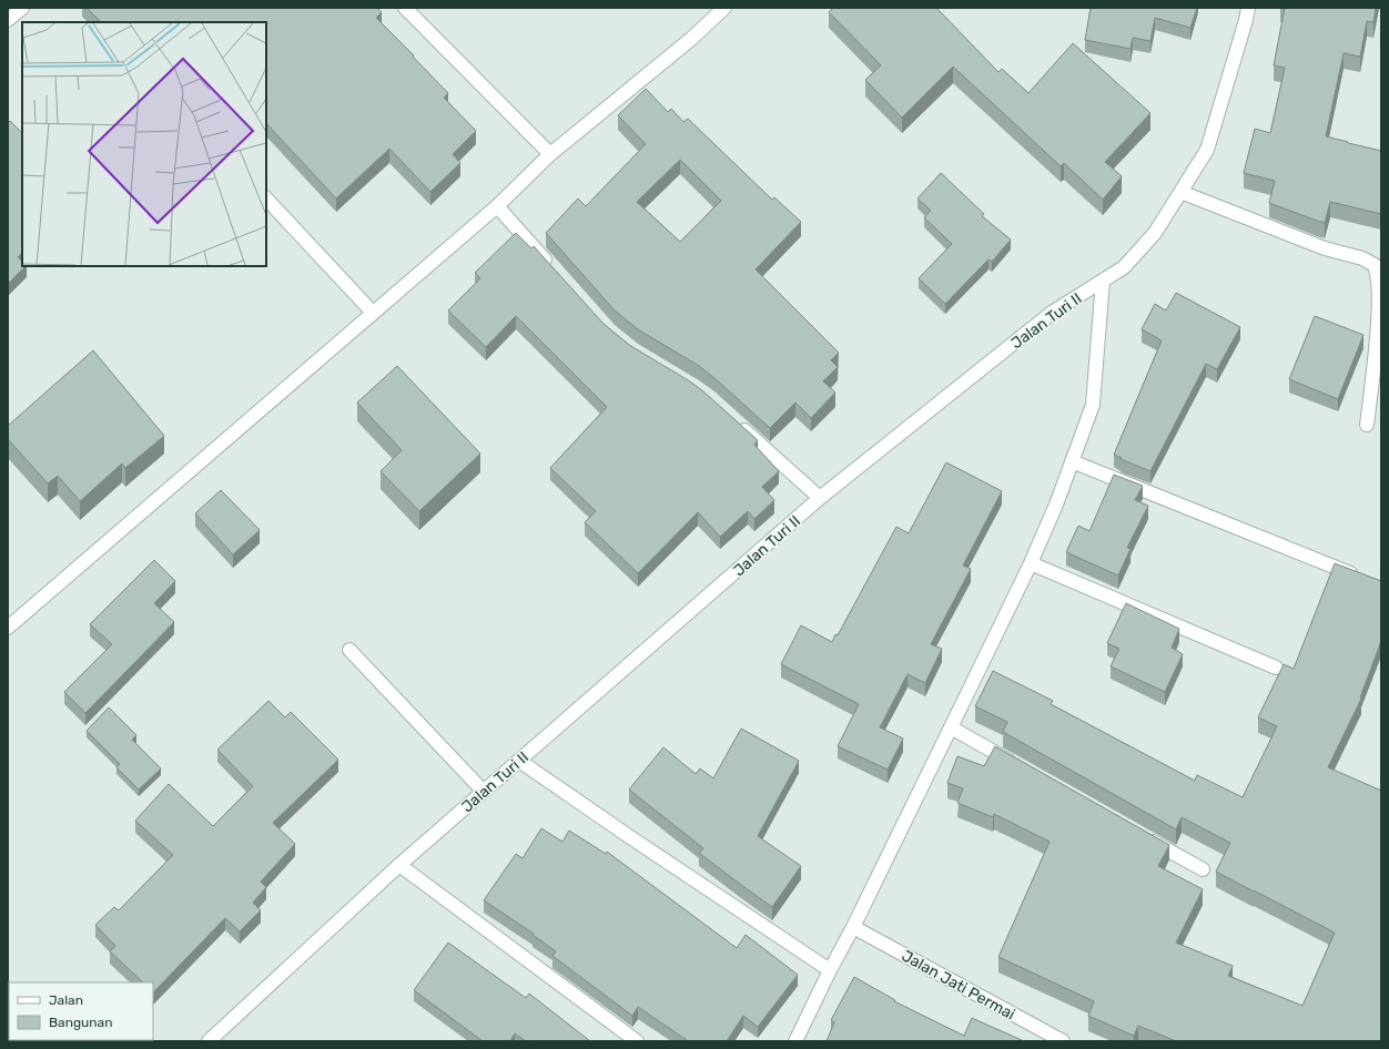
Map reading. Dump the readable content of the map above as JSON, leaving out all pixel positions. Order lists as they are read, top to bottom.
{
  "streets": {
    "street": ["Jalan Turi II", "Jalan Jati Permai"]
  },
  "legend": ["Jalan", "Bangunan"]
}
